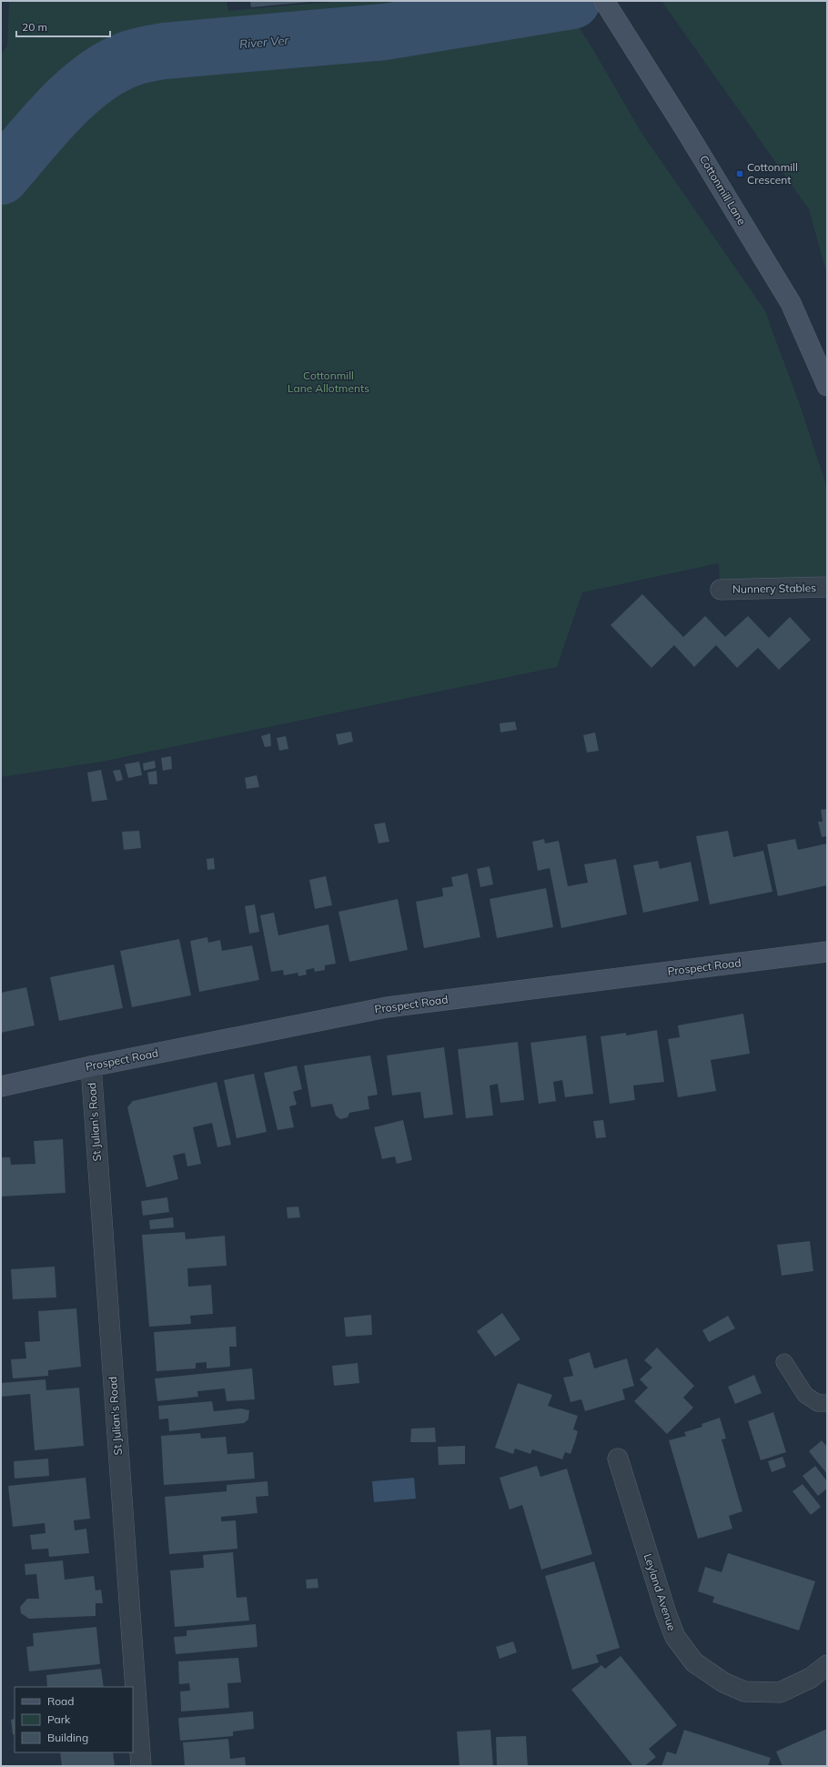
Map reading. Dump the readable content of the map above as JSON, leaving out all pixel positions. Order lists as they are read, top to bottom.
{
  "streets": {
    "street": [
      "Cottonmill Lane",
      "Nunnery Stables",
      "Prospect Road",
      "St Julian's Road",
      "Leyland Avenue"
    ]
  },
  "crossings": [
    ["Prospect Road", "St Julian's Road"]
  ],
  "water": ["River Ver"],
  "parks": ["Cottonmill Lane Allotments"],
  "places": {
    "transit": ["Cottonmill Crescent"]
  },
  "legend": ["Road", "Park", "Building"],
  "scale_bar": "20 m"
}
